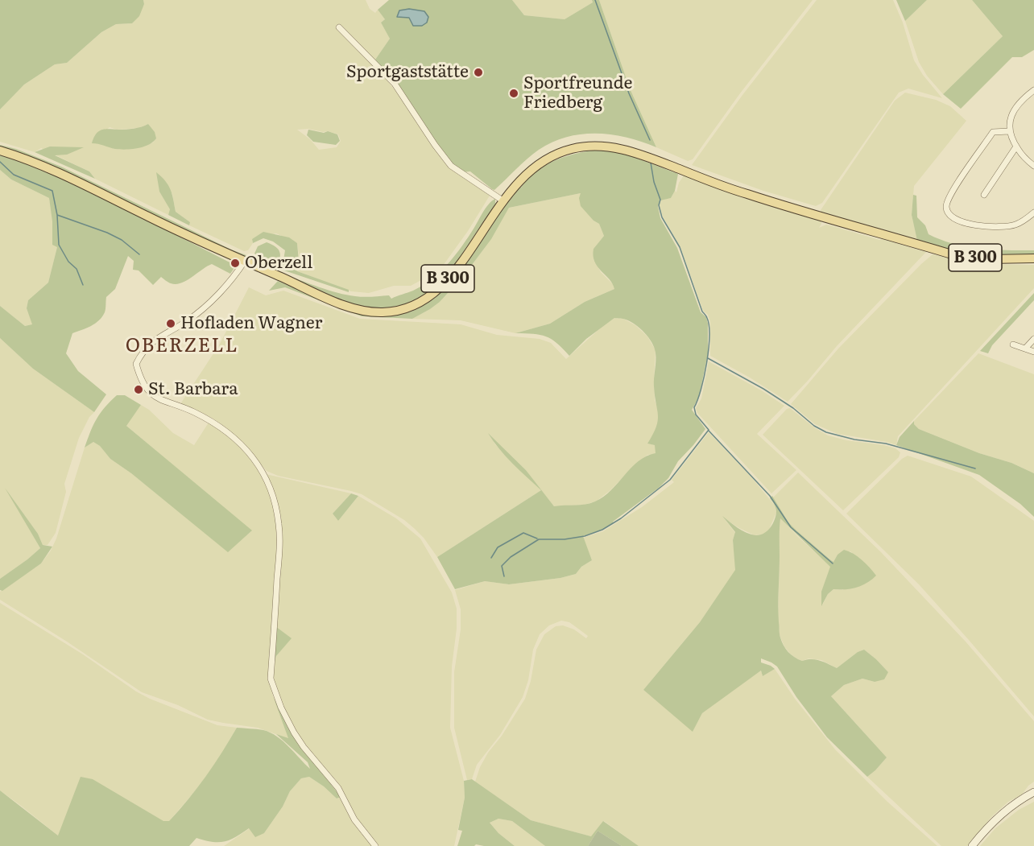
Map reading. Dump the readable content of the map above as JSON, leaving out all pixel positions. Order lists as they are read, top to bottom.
{
  "streets": {
    "main road": ["B 300"]
  },
  "districts": ["OBERZELL"],
  "places": [
    "Sportgaststätte",
    "Sportfreunde Friedberg",
    "Oberzell",
    "Hofladen Wagner",
    "St. Barbara"
  ]
}
